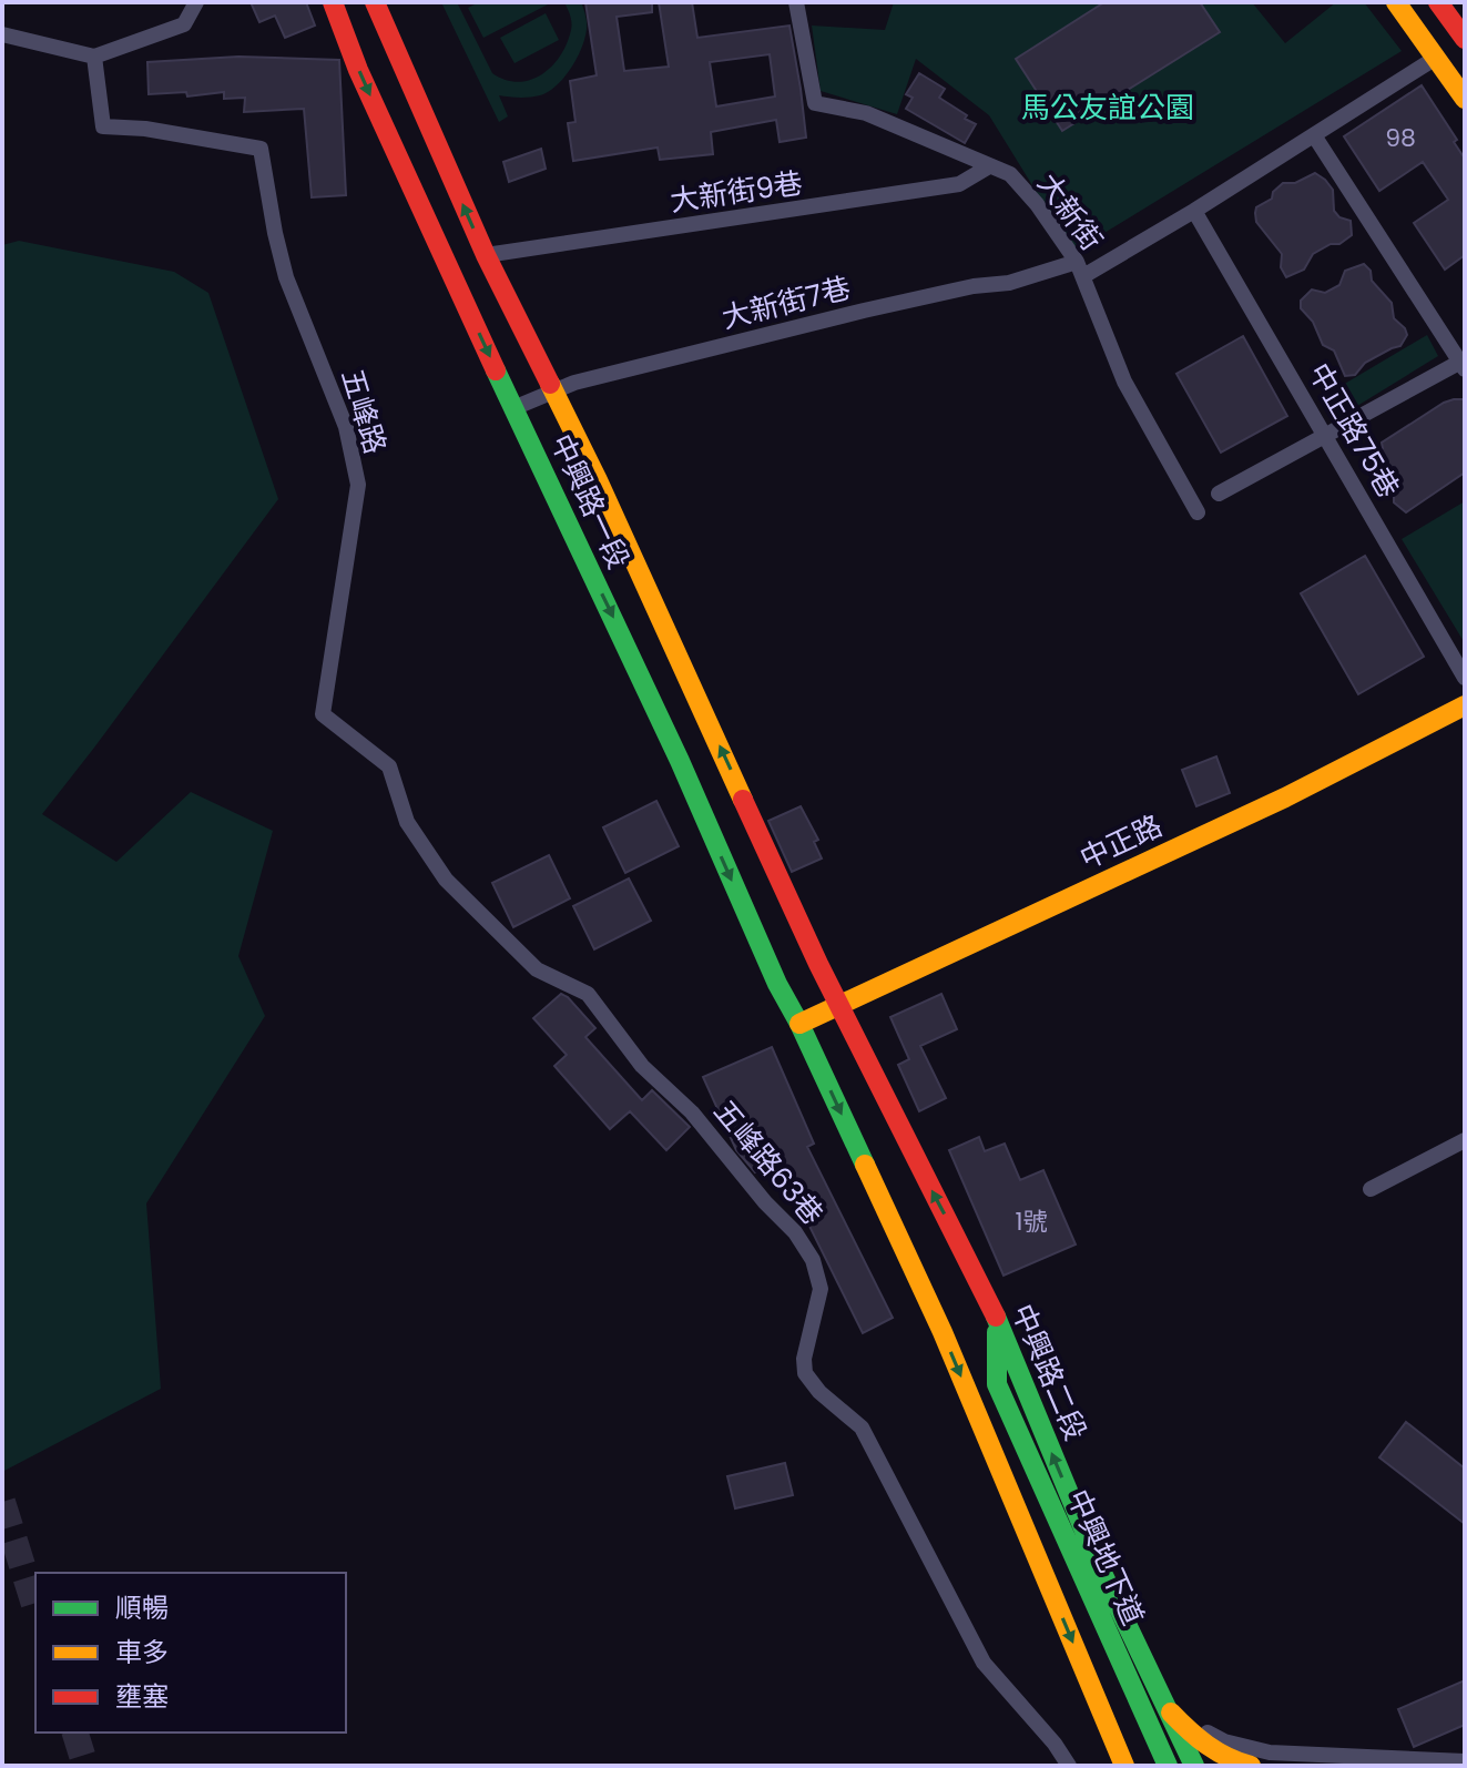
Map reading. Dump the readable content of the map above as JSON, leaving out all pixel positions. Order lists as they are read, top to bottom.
{
  "streets": {
    "main road": [
      "中興路一段",
      "中正路",
      "中興路二段",
      "中興地下道"
    ],
    "street": [
      "大新街9巷",
      "大新街",
      "大新街7巷",
      "五峰路",
      "中正路75巷",
      "五峰路63巷"
    ]
  },
  "crossings": [
    ["大新街9巷", "大新街"],
    ["大新街9巷", "中興路一段"],
    ["大新街", "大新街7巷"],
    ["大新街7巷", "中正路75巷"],
    ["大新街7巷", "中興路一段"],
    ["五峰路", "五峰路63巷"],
    ["中興路一段", "中正路"],
    ["中興路一段", "中興路二段"],
    ["中正路", "中興路二段"],
    ["中興路二段", "中興地下道"]
  ],
  "parks": ["馬公友誼公園"],
  "house_numbers": ["98", "1號"],
  "legend": ["順暢", "車多", "壅塞"]
}
